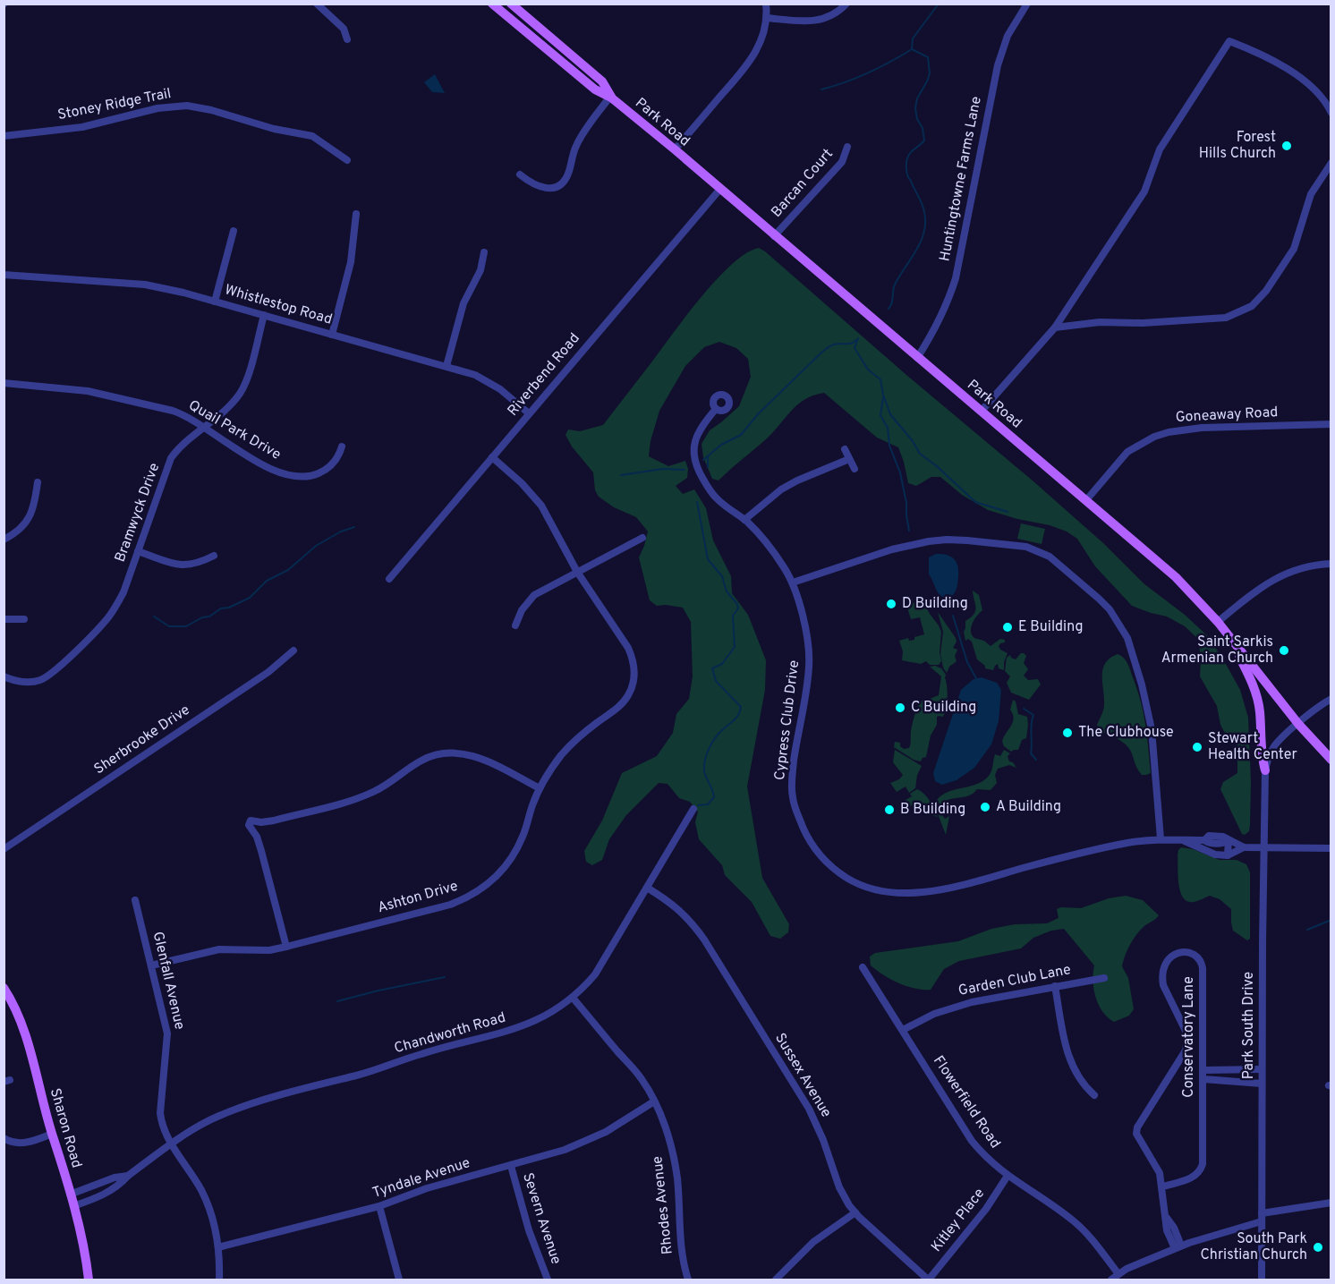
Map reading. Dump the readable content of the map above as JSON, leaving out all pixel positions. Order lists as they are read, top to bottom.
{
  "streets": {
    "main road": ["Park Road", "Sharon Road"],
    "street": [
      "Stoney Ridge Trail",
      "Huntingtowne Farms Lane",
      "Barcan Court",
      "Whistlestop Road",
      "Riverbend Road",
      "Goneaway Road",
      "Quail Park Drive",
      "Bramwyck Drive",
      "Cypress Club Drive",
      "Sherbrooke Drive",
      "Ashton Drive",
      "Glenfall Avenue",
      "Garden Club Lane",
      "Park South Drive",
      "Chandworth Road",
      "Conservatory Lane",
      "Sussex Avenue",
      "Flowerfield Road",
      "Tyndale Avenue",
      "Rhodes Avenue",
      "Severn Avenue",
      "Kitley Place"
    ]
  },
  "crossings": [
    ["Park Road", "Huntingtowne Farms Lane"],
    ["Park Road", "Barcan Court"],
    ["Park Road", "Riverbend Road"],
    ["Park Road", "Goneaway Road"],
    ["Whistlestop Road", "Riverbend Road"],
    ["Whistlestop Road", "Bramwyck Drive"],
    ["Riverbend Road", "Ashton Drive"],
    ["Quail Park Drive", "Bramwyck Drive"],
    ["Cypress Club Drive", "Park South Drive"],
    ["Ashton Drive", "Glenfall Avenue"],
    ["Glenfall Avenue", "Chandworth Road"],
    ["Glenfall Avenue", "Tyndale Avenue"],
    ["Garden Club Lane", "Flowerfield Road"],
    ["Chandworth Road", "Sussex Avenue"],
    ["Chandworth Road", "Sharon Road"],
    ["Chandworth Road", "Rhodes Avenue"],
    ["Sussex Avenue", "Kitley Place"],
    ["Flowerfield Road", "Kitley Place"],
    ["Tyndale Avenue", "Rhodes Avenue"],
    ["Tyndale Avenue", "Severn Avenue"]
  ],
  "places": [
    "Forest Hills Church",
    "D Building",
    "E Building",
    "Saint Sarkis Armenian Church",
    "C Building",
    "The Clubhouse",
    "Stewart Health Center",
    "A Building",
    "B Building",
    "South Park Christian Church"
  ]
}
